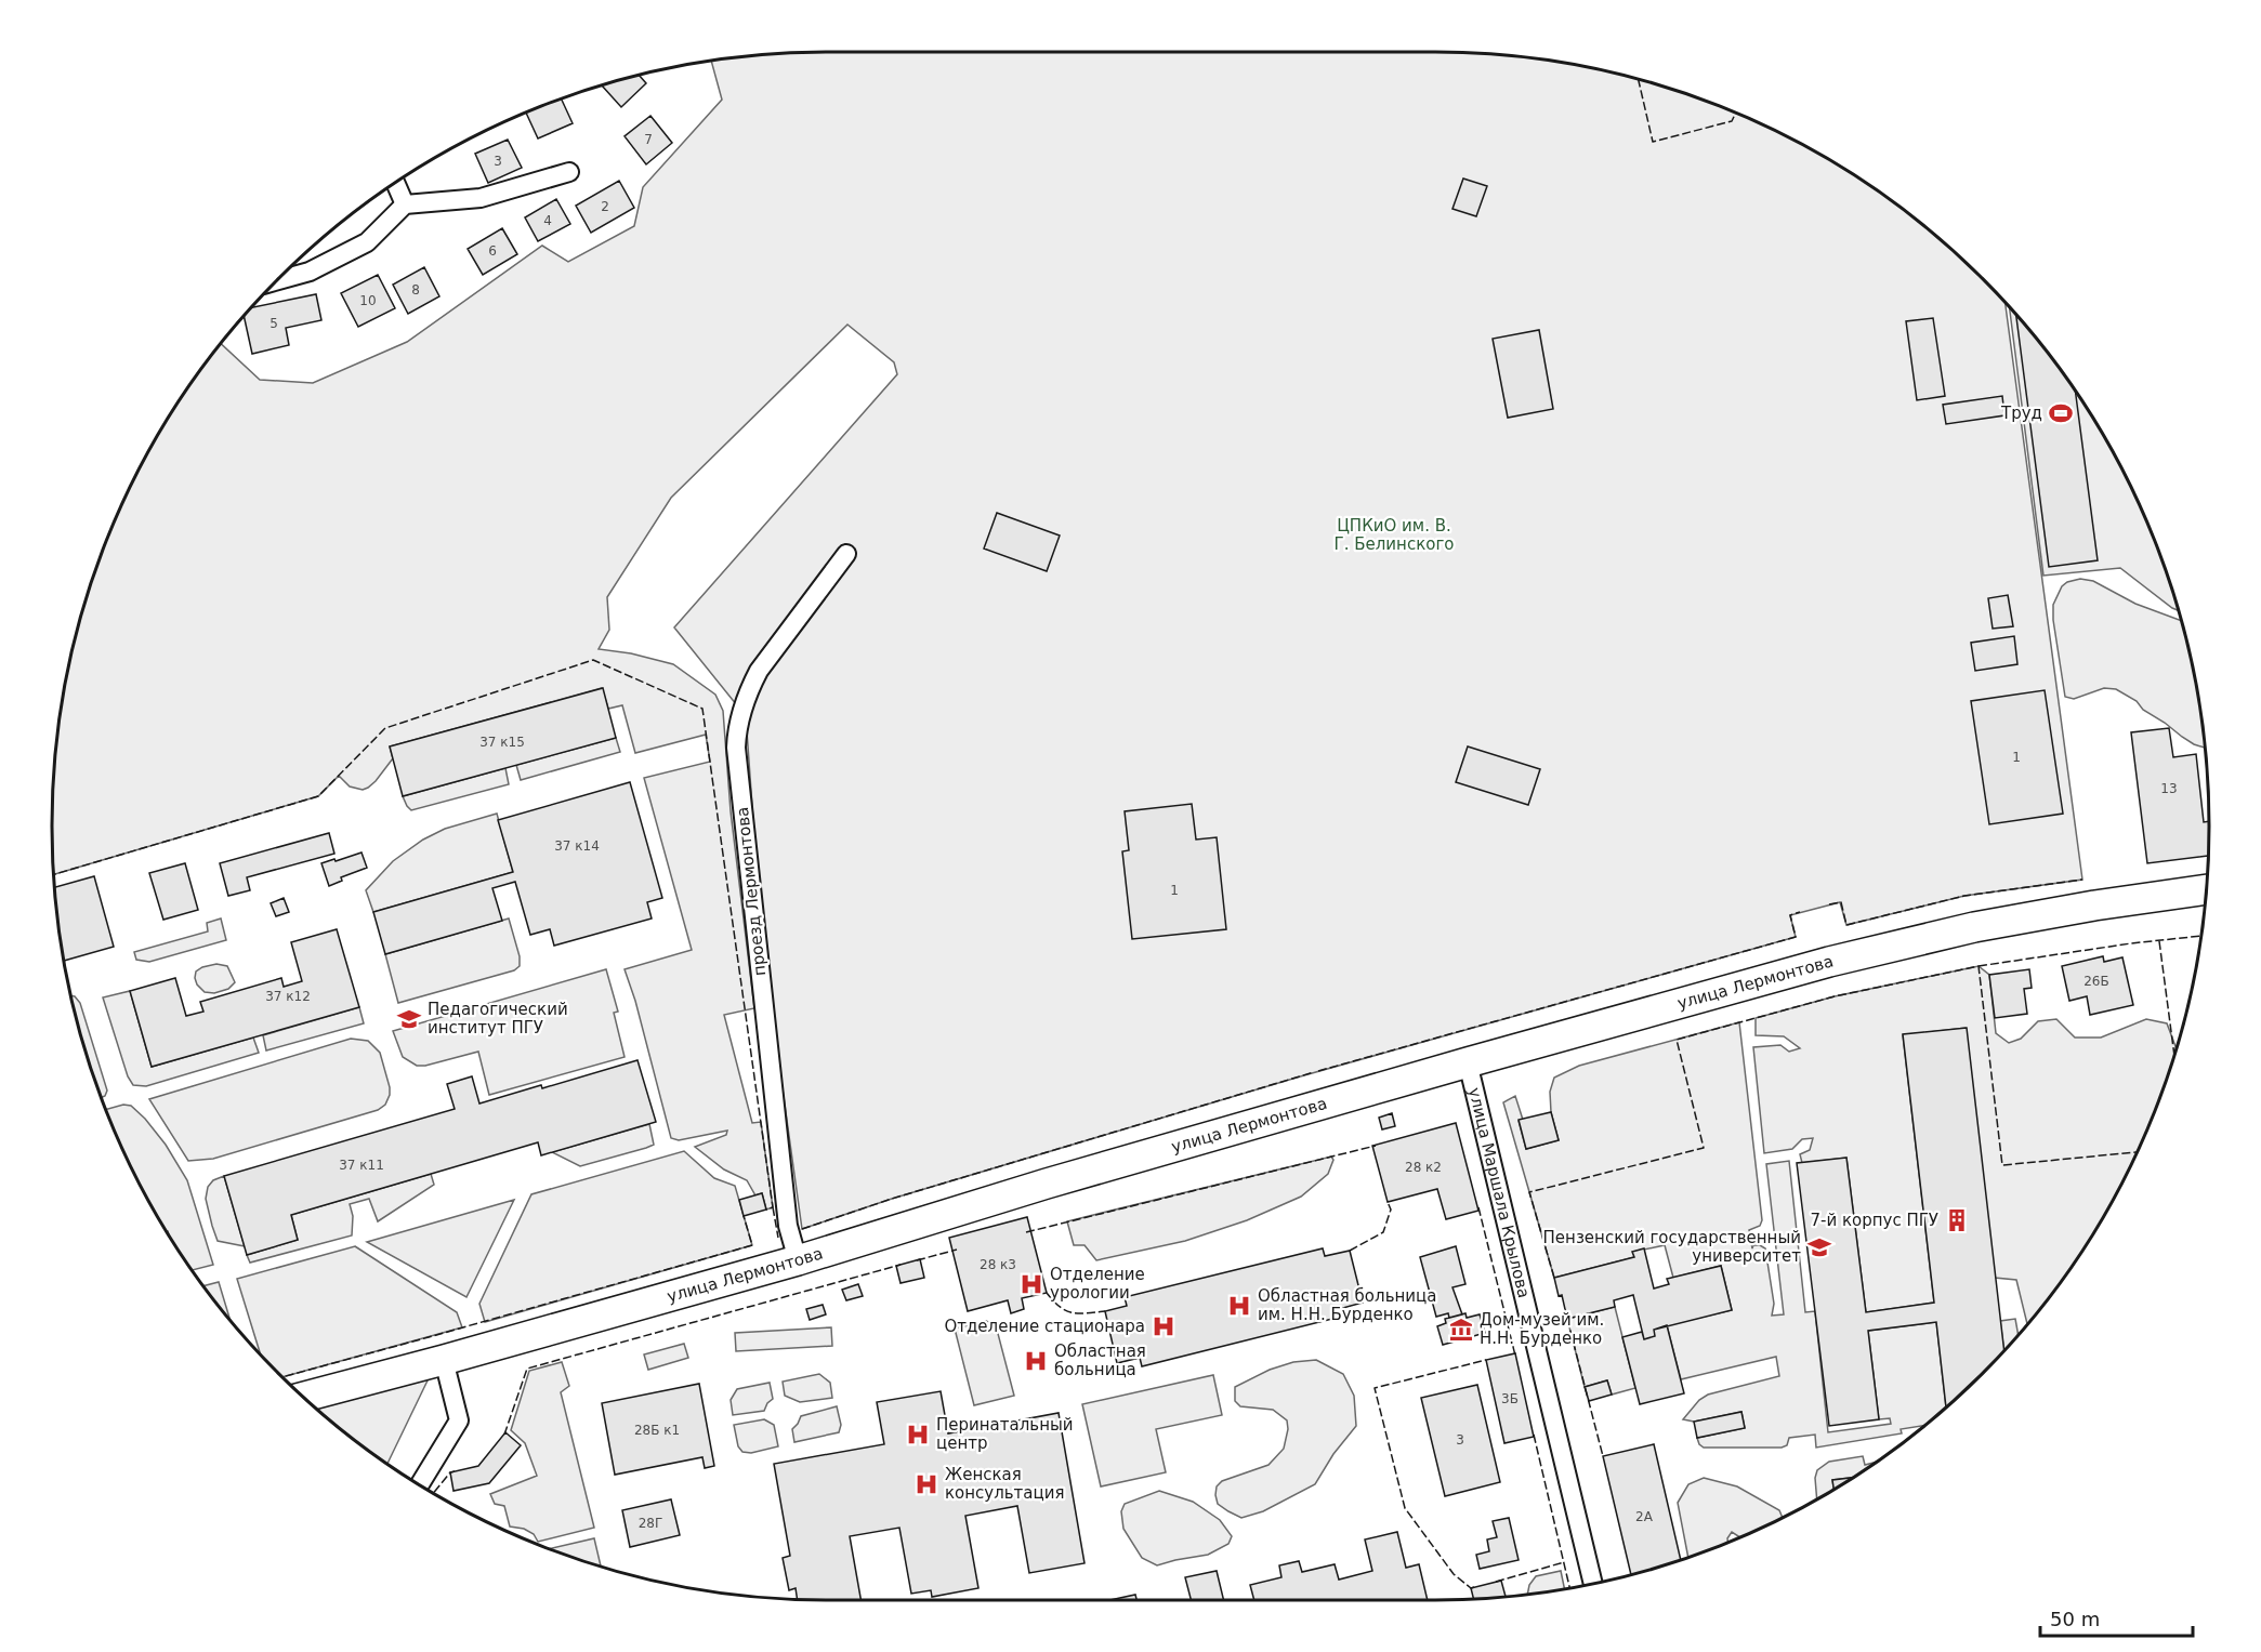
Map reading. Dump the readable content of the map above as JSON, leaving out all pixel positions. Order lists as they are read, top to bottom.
{
  "streets": {
    "main road": ["улица Лермонтова"],
    "street": ["проезд Лермонтова", "улица Маршала Крылова"]
  },
  "crossings": [
    ["проезд Лермонтова", "улица Лермонтова"],
    ["улица Лермонтова", "улица Маршала Крылова"]
  ],
  "parks": ["ЦПКиО им. В. Г. Белинского"],
  "places": {
    "sports": ["Труд"],
    "school or university": ["Педагогический институт ПГУ", "Пензенский государственный университет"],
    "building": ["7-й корпус ПГУ"],
    "hospital": [
      "Отделение урологии",
      "Областная больница им. Н.Н. Бурденко",
      "Отделение стационара",
      "Областная больница",
      "Перинатальный центр",
      "Женская консультация"
    ],
    "museum": ["Дом-музей им. Н.Н. Бурденко"]
  },
  "house_numbers": [
    "7",
    "3",
    "2",
    "4",
    "6",
    "8",
    "10",
    "5",
    "37 к15",
    "1",
    "13",
    "37 к14",
    "1",
    "26Б",
    "37 к12",
    "37 к11",
    "28 к2",
    "28 к3",
    "3Б",
    "28Б к1",
    "3",
    "2А",
    "28Г"
  ],
  "scale_bar": "50 m"
}
